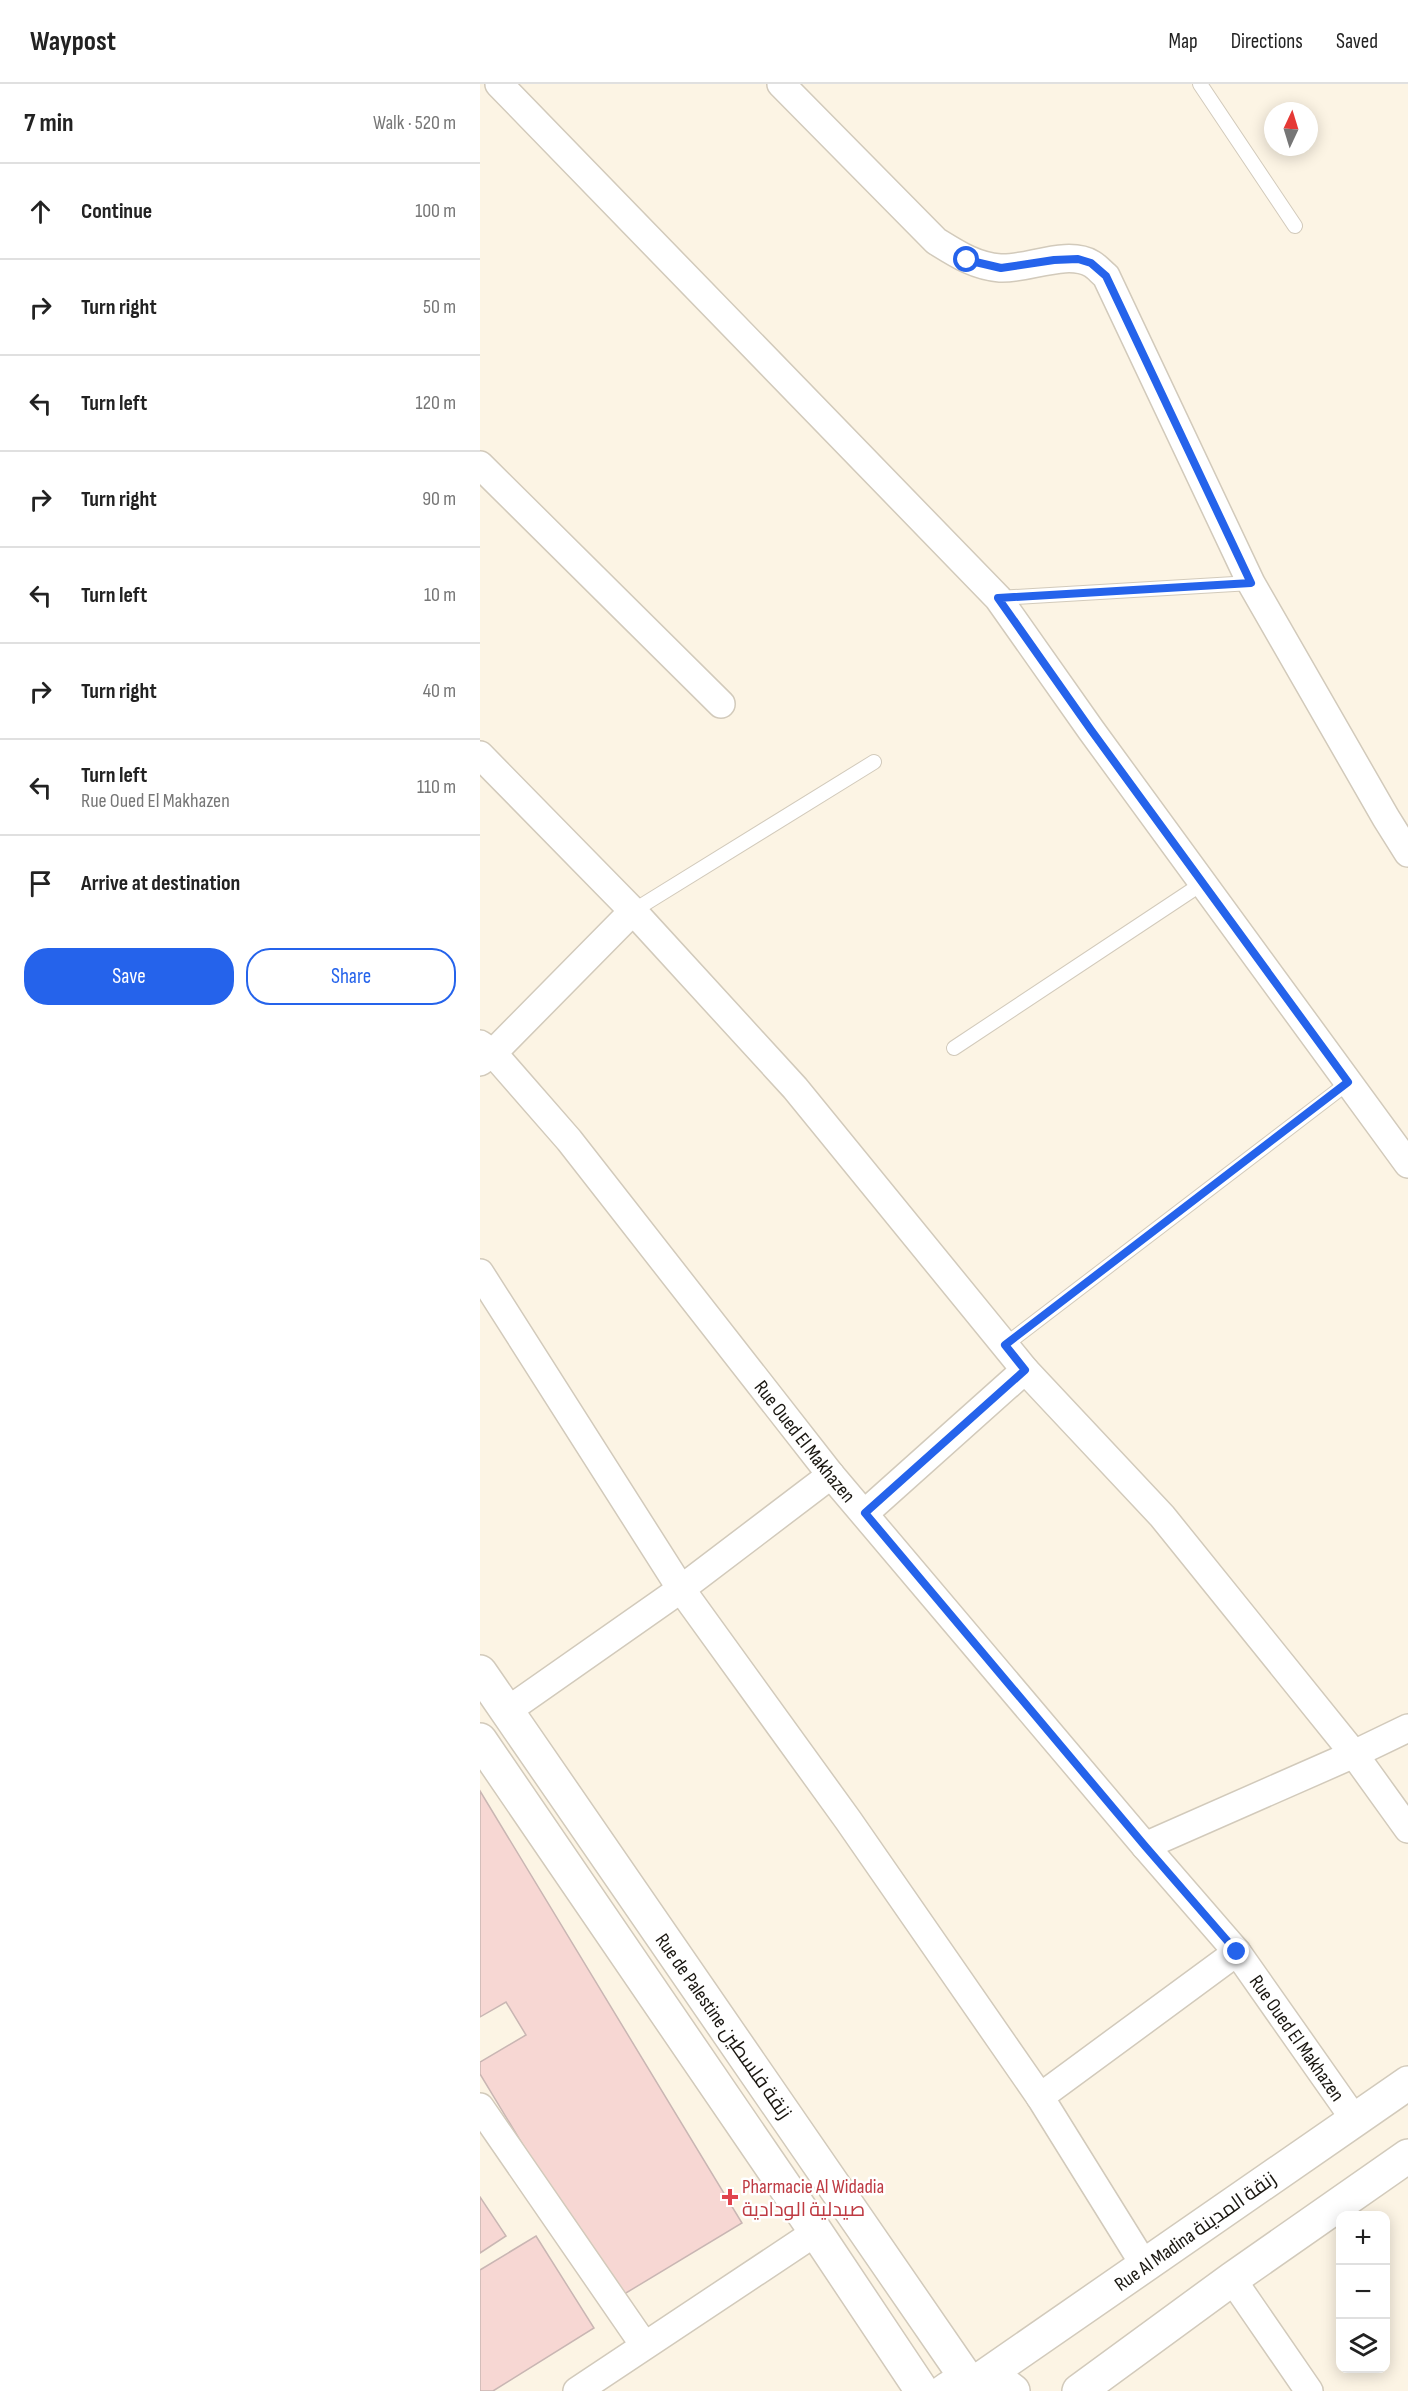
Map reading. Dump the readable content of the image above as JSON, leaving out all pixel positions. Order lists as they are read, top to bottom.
{
  "streets": {
    "street": ["Rue Oued El Makhazen", "Rue de Palestine زنقة فلسطين", "Rue Al Madina زنقة المدينة"]
  },
  "crossings": [
    ["Rue Oued El Makhazen", "Rue Al Madina زنقة المدينة"],
    ["Rue de Palestine زنقة فلسطين", "Rue Al Madina زنقة المدينة"]
  ],
  "places": {
    "health": ["Pharmacie Al Widadia صيدلية الودادية"]
  },
  "north": "top",
  "page": {
    "header": "Waypost",
    "nav": ["Map", "Directions", "Saved"],
    "heading": ["7 min", "Walk · 520 m"],
    "list": [
      ["Continue", "100 m"],
      ["Turn right", "50 m"],
      ["Turn left", "120 m"],
      ["Turn right", "90 m"],
      ["Turn left", "10 m"],
      ["Turn right", "40 m"],
      ["Turn left", "Rue Oued El Makhazen", "110 m"],
      "Arrive at destination"
    ],
    "buttons": ["Save", "Share"],
    "map_buttons": ["+", "−"]
  }
}
